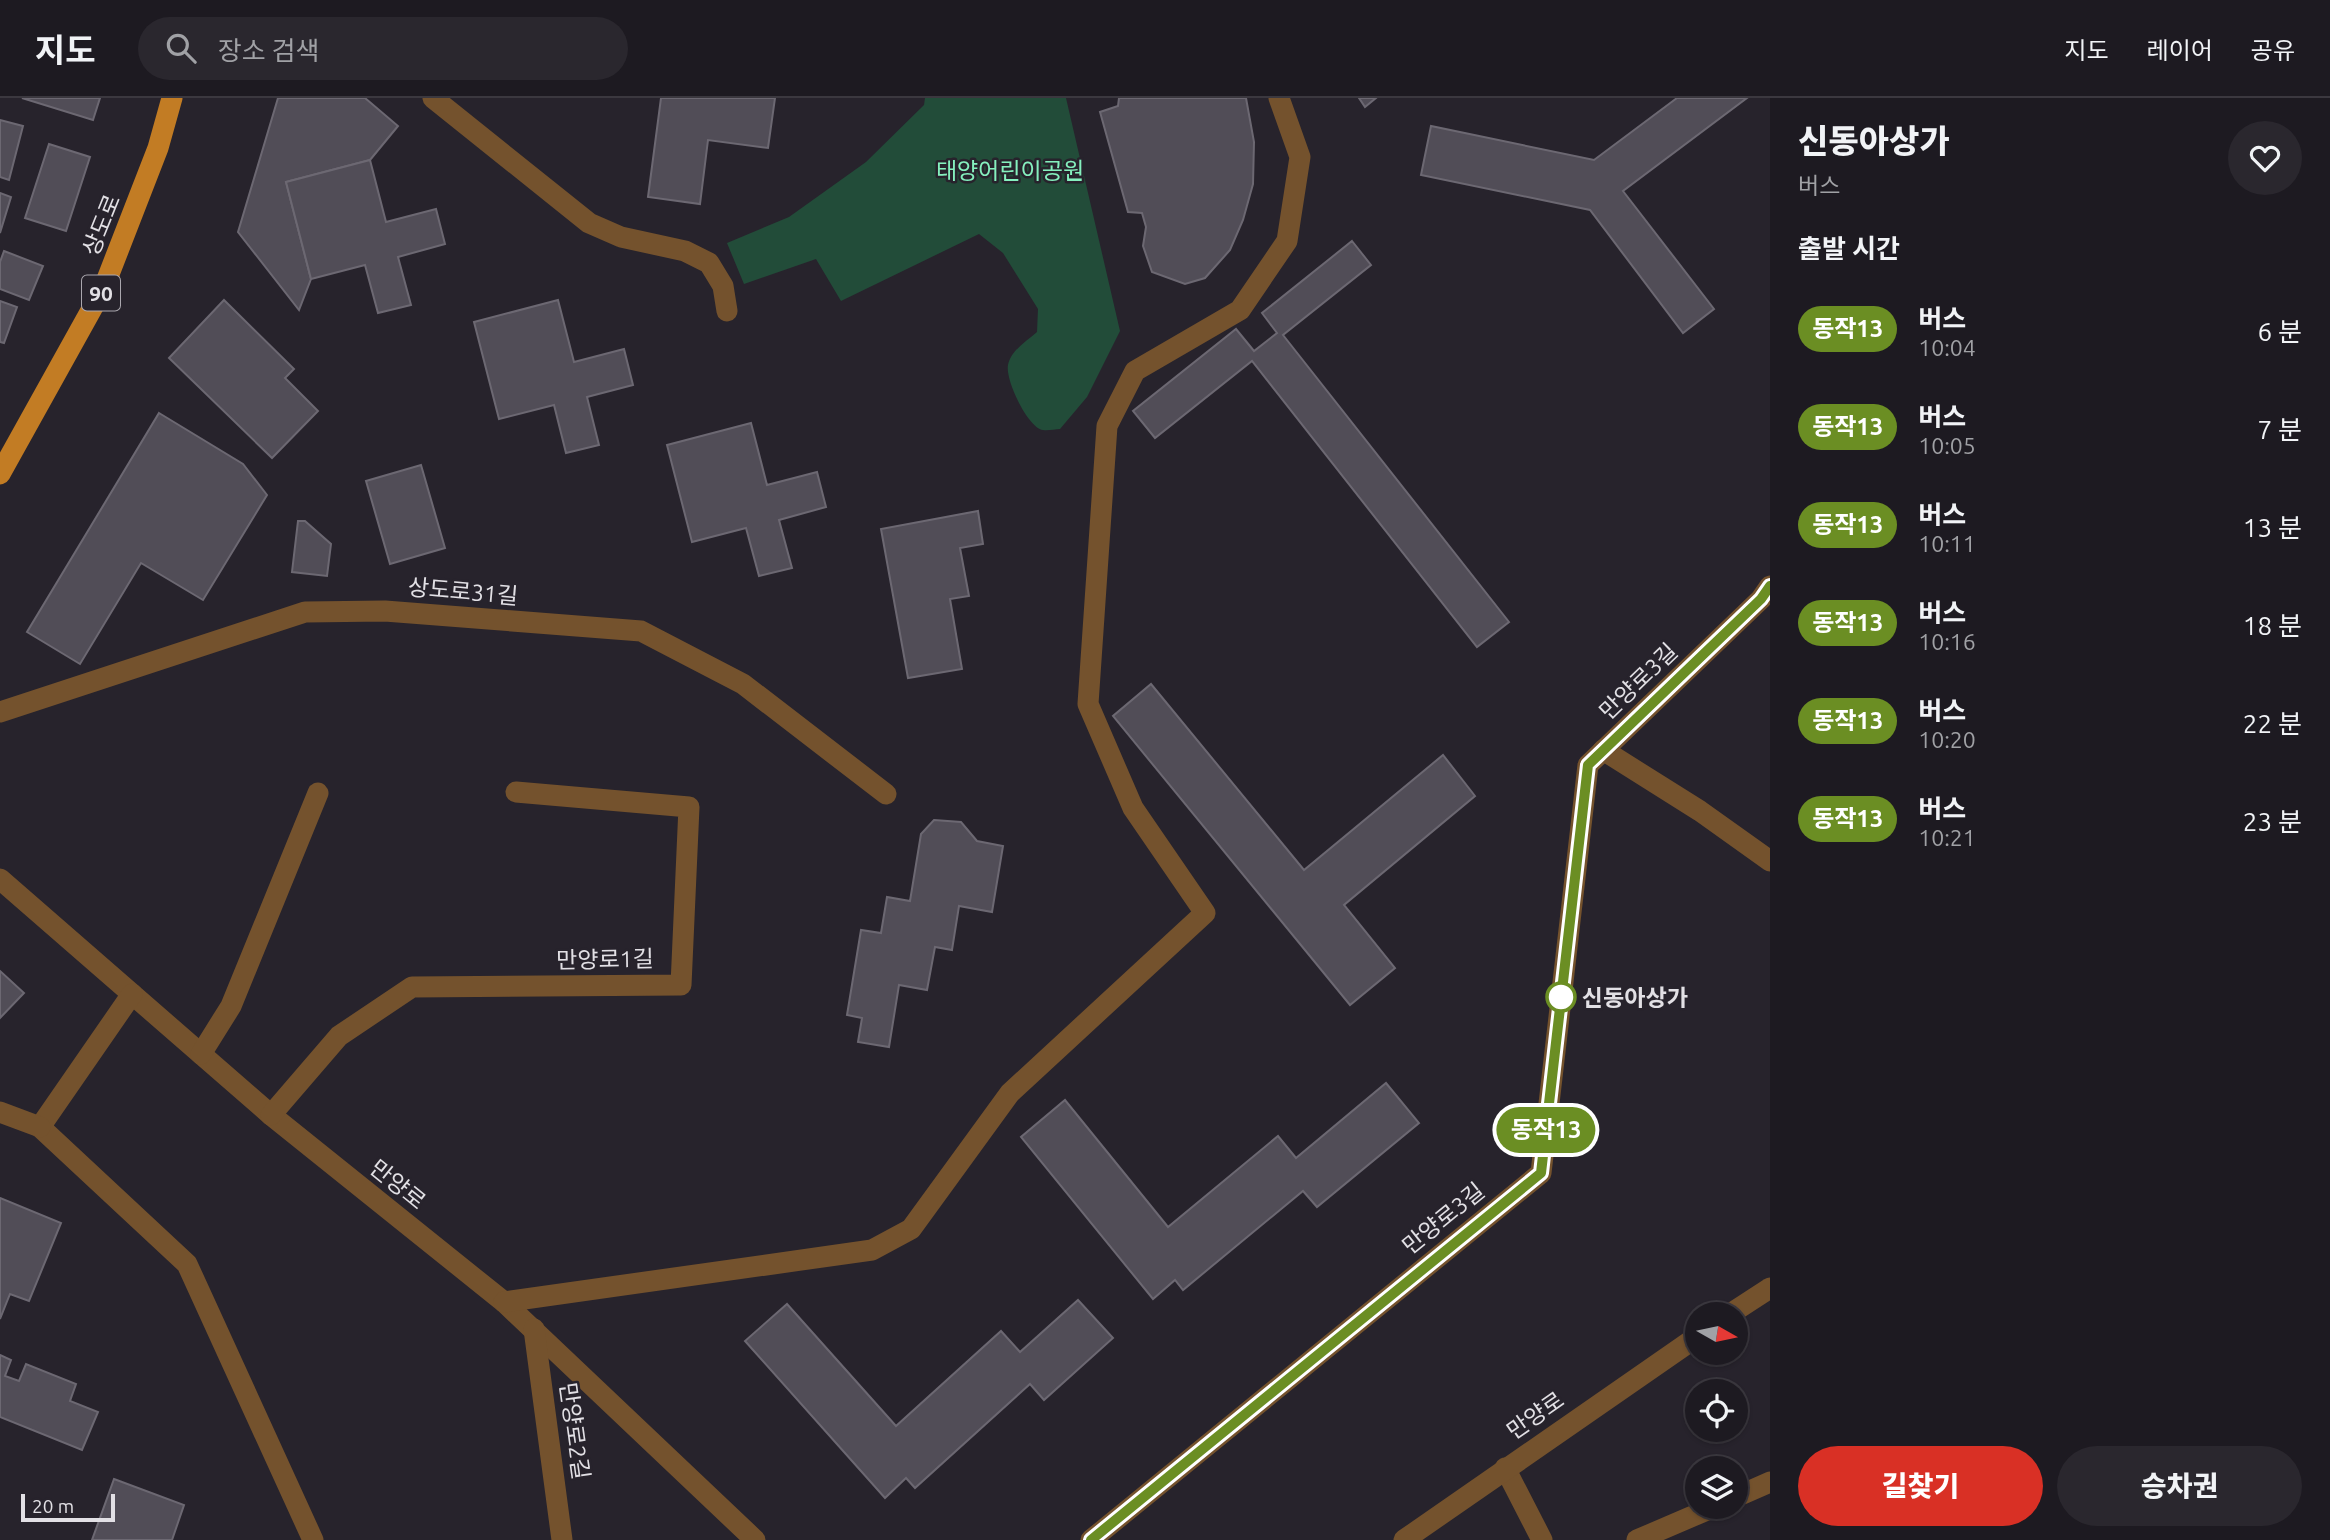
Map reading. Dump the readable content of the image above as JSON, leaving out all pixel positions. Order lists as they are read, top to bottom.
{
  "streets": {
    "main road": ["상도로", "90"],
    "street": [
      "상도로31길",
      "만양로3길",
      "만양로1길",
      "만양로",
      "만양로2길"
    ]
  },
  "crossings": [
    ["만양로1길", "만양로"],
    ["만양로", "만양로2길"]
  ],
  "parks": ["태양어린이공원"],
  "places": ["신동아상가"],
  "lines": ["bus line 동작13"],
  "scale_bar": "20 m",
  "north": "right",
  "page": {
    "header": "지도",
    "search": "장소 검색",
    "nav": ["지도", "레이어", "공유"],
    "on_map": "동작13",
    "heading": [
      ["신동아상가", "버스"],
      "출발 시간"
    ],
    "list": [
      {
        "mark": "동작13",
        "name": "버스",
        "note": "10:04",
        "value": "6 분"
      },
      {
        "mark": "동작13",
        "name": "버스",
        "note": "10:05",
        "value": "7 분"
      },
      {
        "mark": "동작13",
        "name": "버스",
        "note": "10:11",
        "value": "13 분"
      },
      {
        "mark": "동작13",
        "name": "버스",
        "note": "10:16",
        "value": "18 분"
      },
      {
        "mark": "동작13",
        "name": "버스",
        "note": "10:20",
        "value": "22 분"
      },
      {
        "mark": "동작13",
        "name": "버스",
        "note": "10:21",
        "value": "23 분"
      }
    ],
    "buttons": ["길찾기", "승차권"],
    "scale": "20 m"
  }
}
